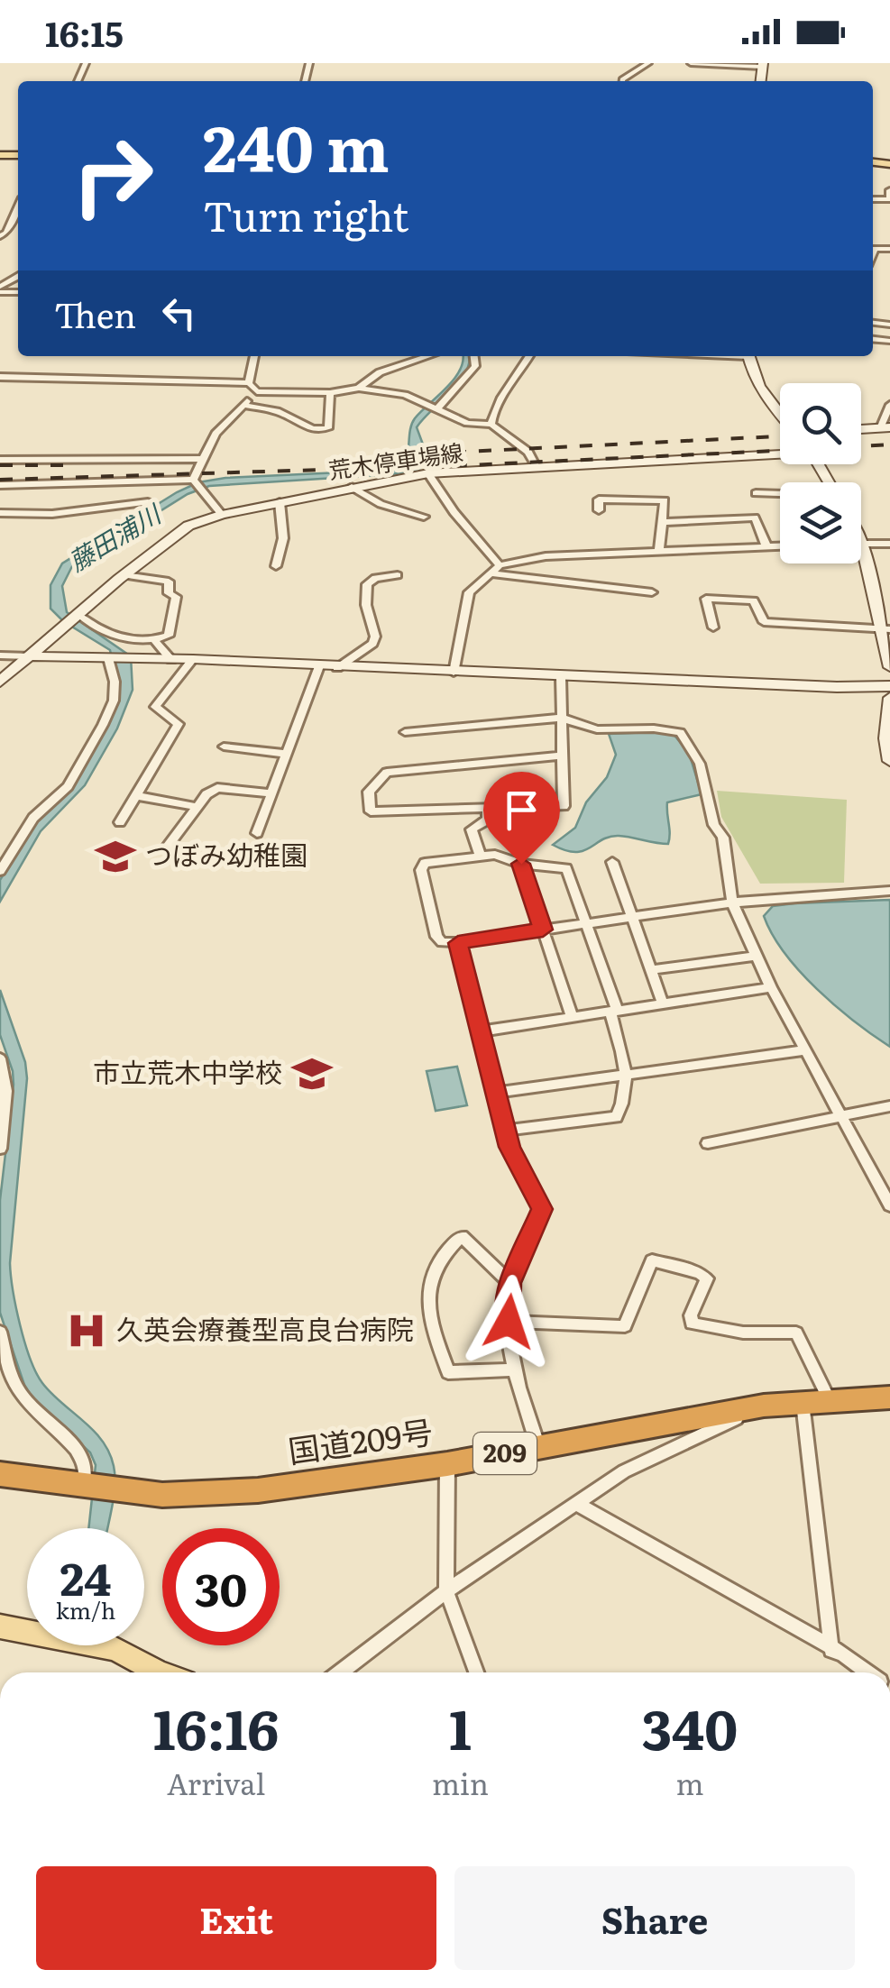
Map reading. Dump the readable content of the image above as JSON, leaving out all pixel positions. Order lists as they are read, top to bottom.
{
  "streets": {
    "highway": ["国道209号", "209"],
    "main road": ["荒木停車場線"]
  },
  "water": ["藤田浦川"],
  "places": {
    "school or university": ["つぼみ幼稚園", "市立荒木中学校"],
    "hospital": ["久英会療養型高良台病院"]
  },
  "page": {
    "status": "16:15",
    "turn": ["240 m", "Turn right"],
    "then": "Then",
    "speed": "24 km/h",
    "limit": "30",
    "eta": [
      "16:16",
      "Arrival",
      "1",
      "min",
      "340",
      "m"
    ],
    "buttons": ["Exit", "Share"]
  }
}
